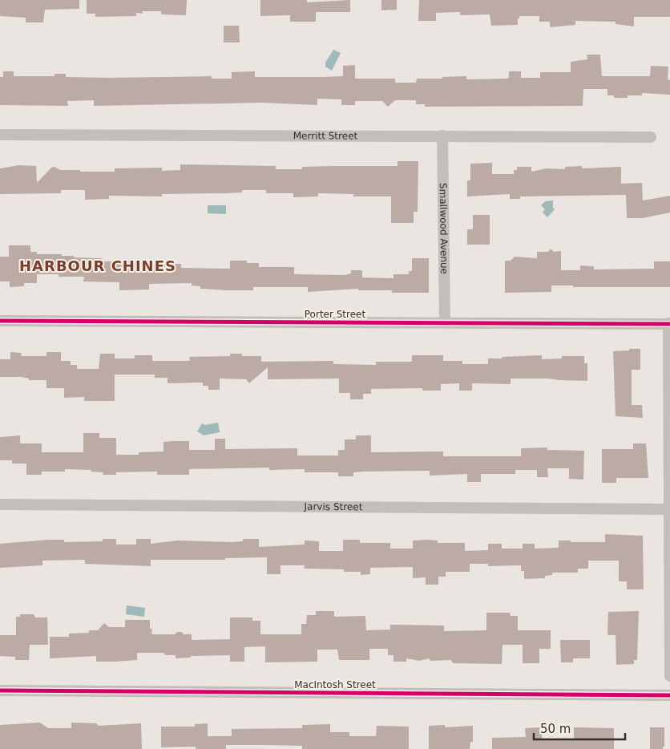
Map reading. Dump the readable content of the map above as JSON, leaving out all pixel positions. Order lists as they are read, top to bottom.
{
  "streets": {
    "street": [
      "Merritt Street",
      "Smallwood Avenue",
      "Porter Street",
      "Jarvis Street",
      "MacIntosh Street"
    ]
  },
  "crossings": [
    ["Merritt Street", "Smallwood Avenue"],
    ["Smallwood Avenue", "Porter Street"]
  ],
  "districts": ["HARBOUR CHINES"],
  "scale_bar": "50 m"
}
